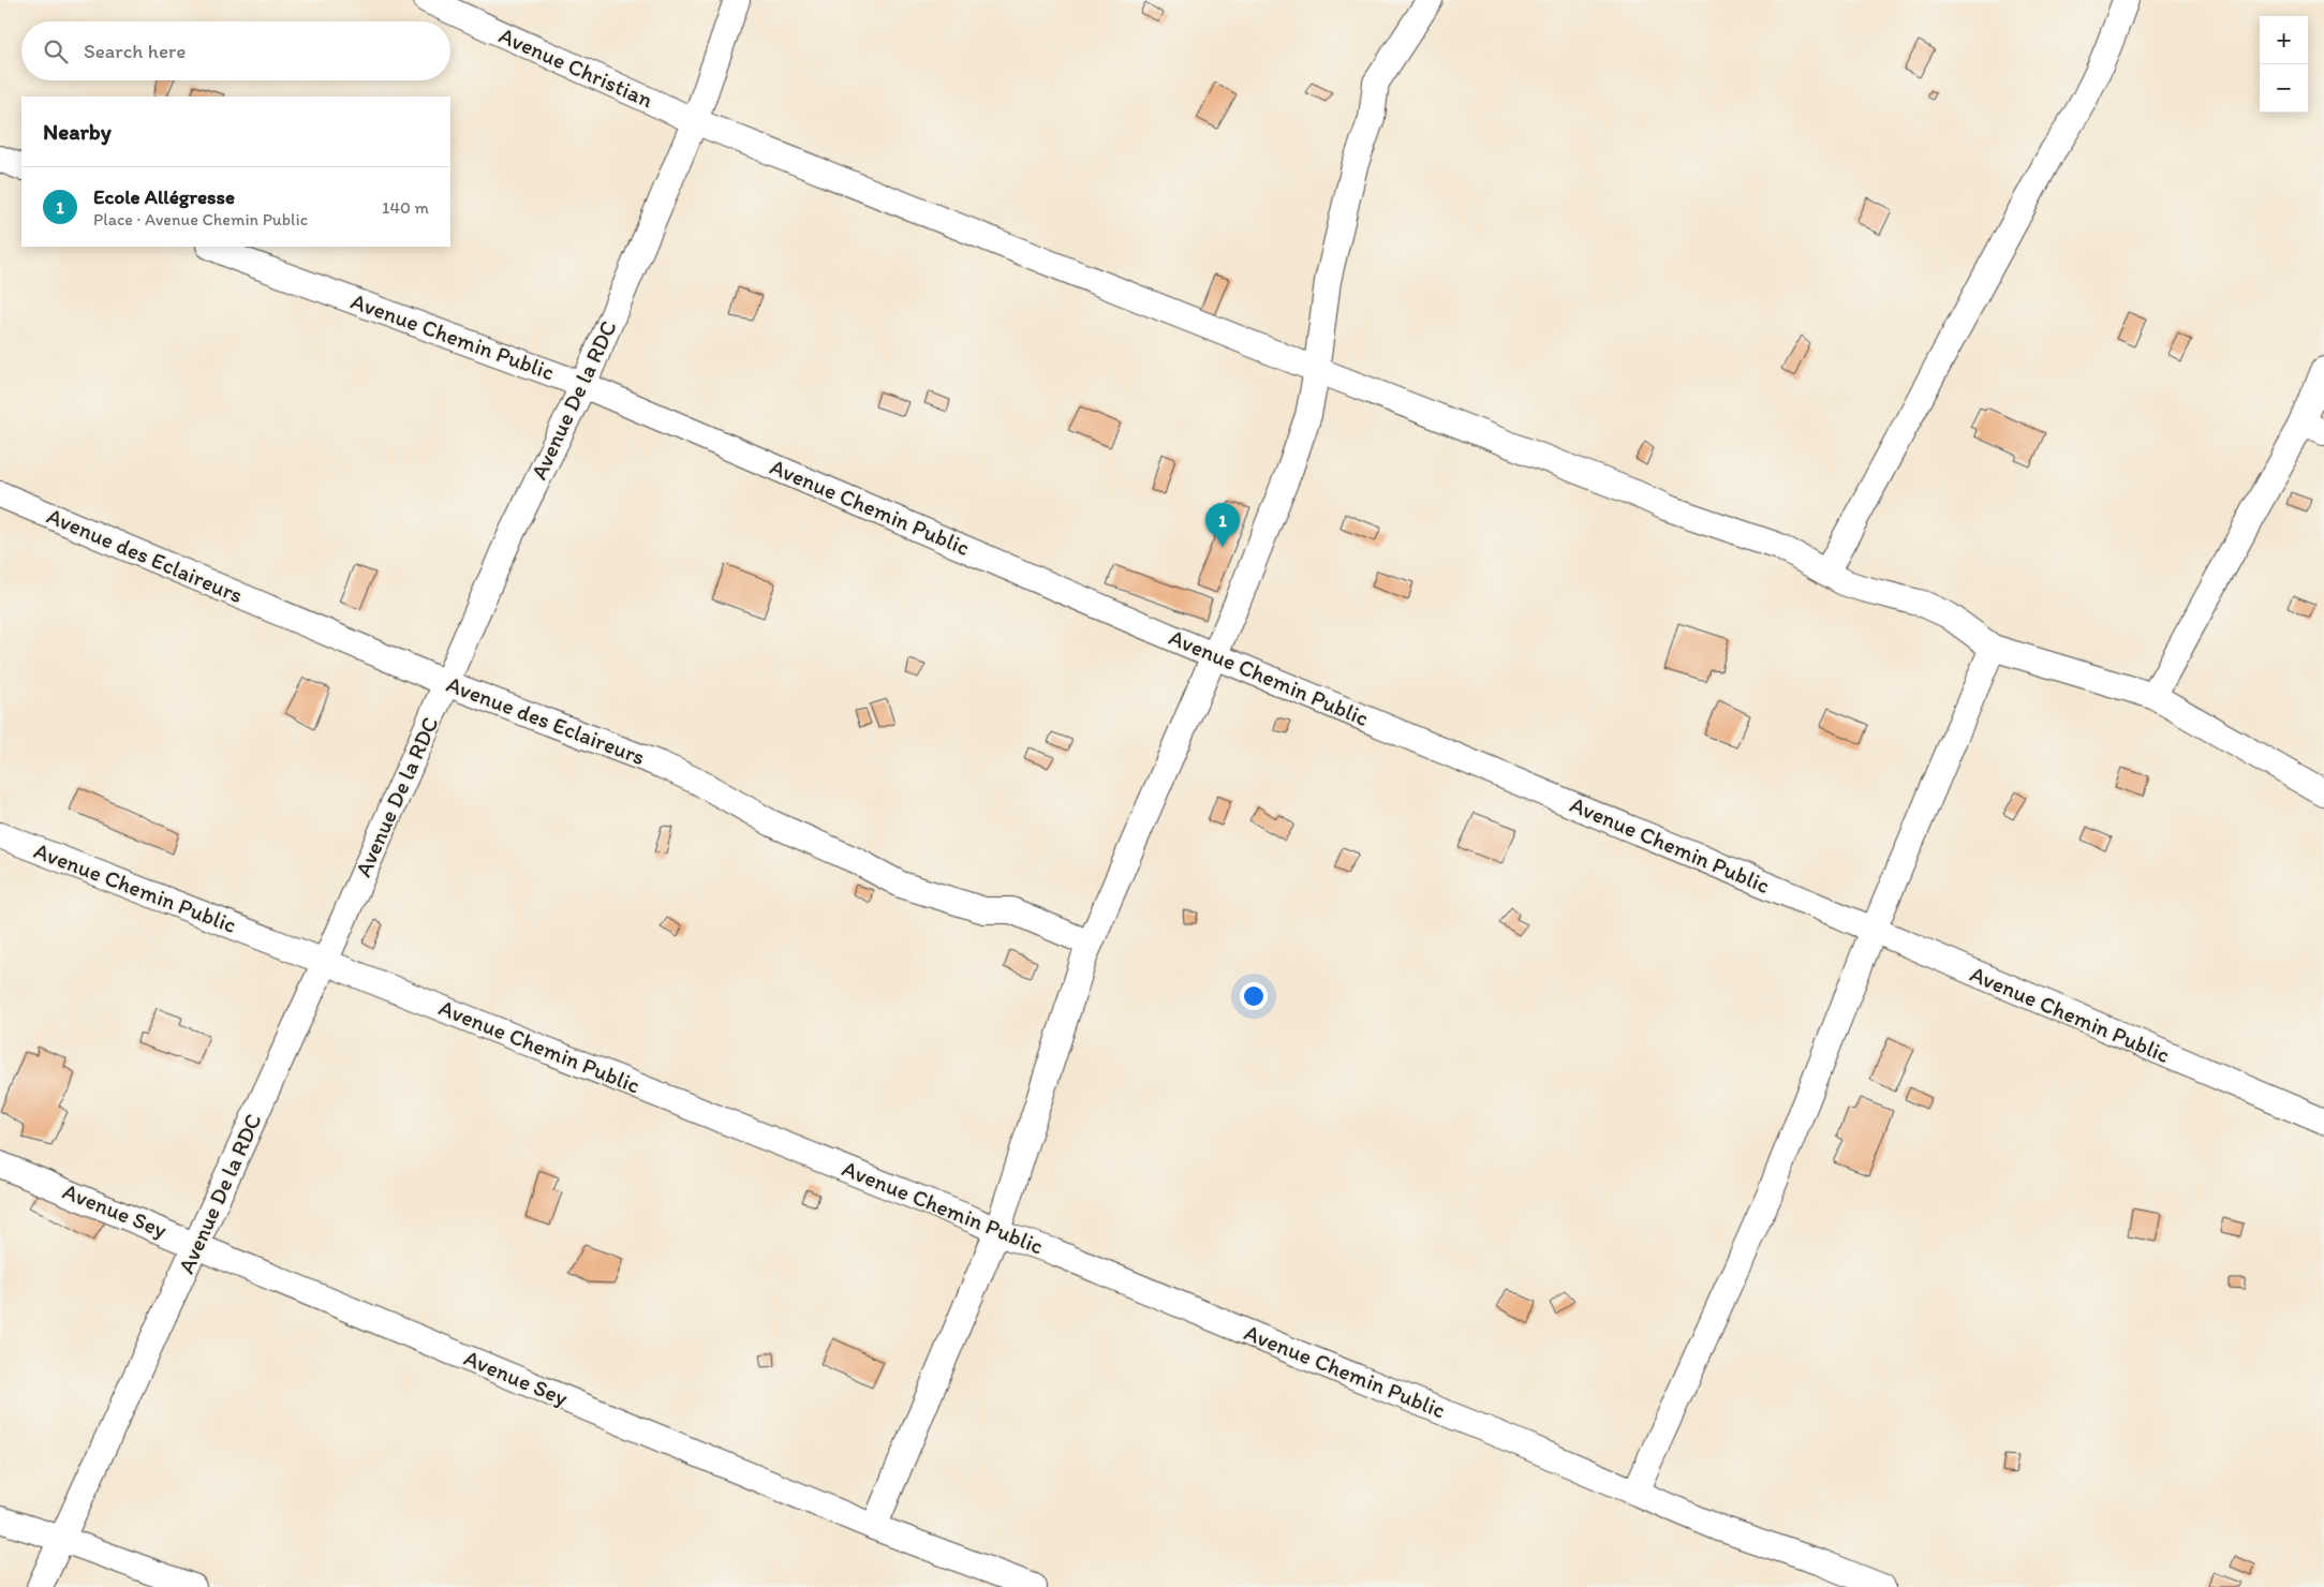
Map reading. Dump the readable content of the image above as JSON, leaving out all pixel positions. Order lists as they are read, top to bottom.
{
  "streets": {
    "street": [
      "Avenue Christian",
      "Avenue Chemin Public",
      "Avenue De la RDC",
      "Avenue des Eclaireurs",
      "Avenue Sey"
    ]
  },
  "crossings": [
    ["Avenue Christian", "Avenue De la RDC"],
    ["Avenue Chemin Public", "Avenue De la RDC"],
    ["Avenue De la RDC", "Avenue des Eclaireurs"],
    ["Avenue De la RDC", "Avenue Sey"]
  ],
  "page": {
    "map_buttons": ["+", "−"],
    "search": "Search here",
    "heading": "Nearby",
    "list": [
      {
        "mark": "1",
        "name": "Ecole Allégresse",
        "note": "Place · Avenue Chemin Public",
        "value": "140 m"
      }
    ],
    "pins": "1"
  }
}
